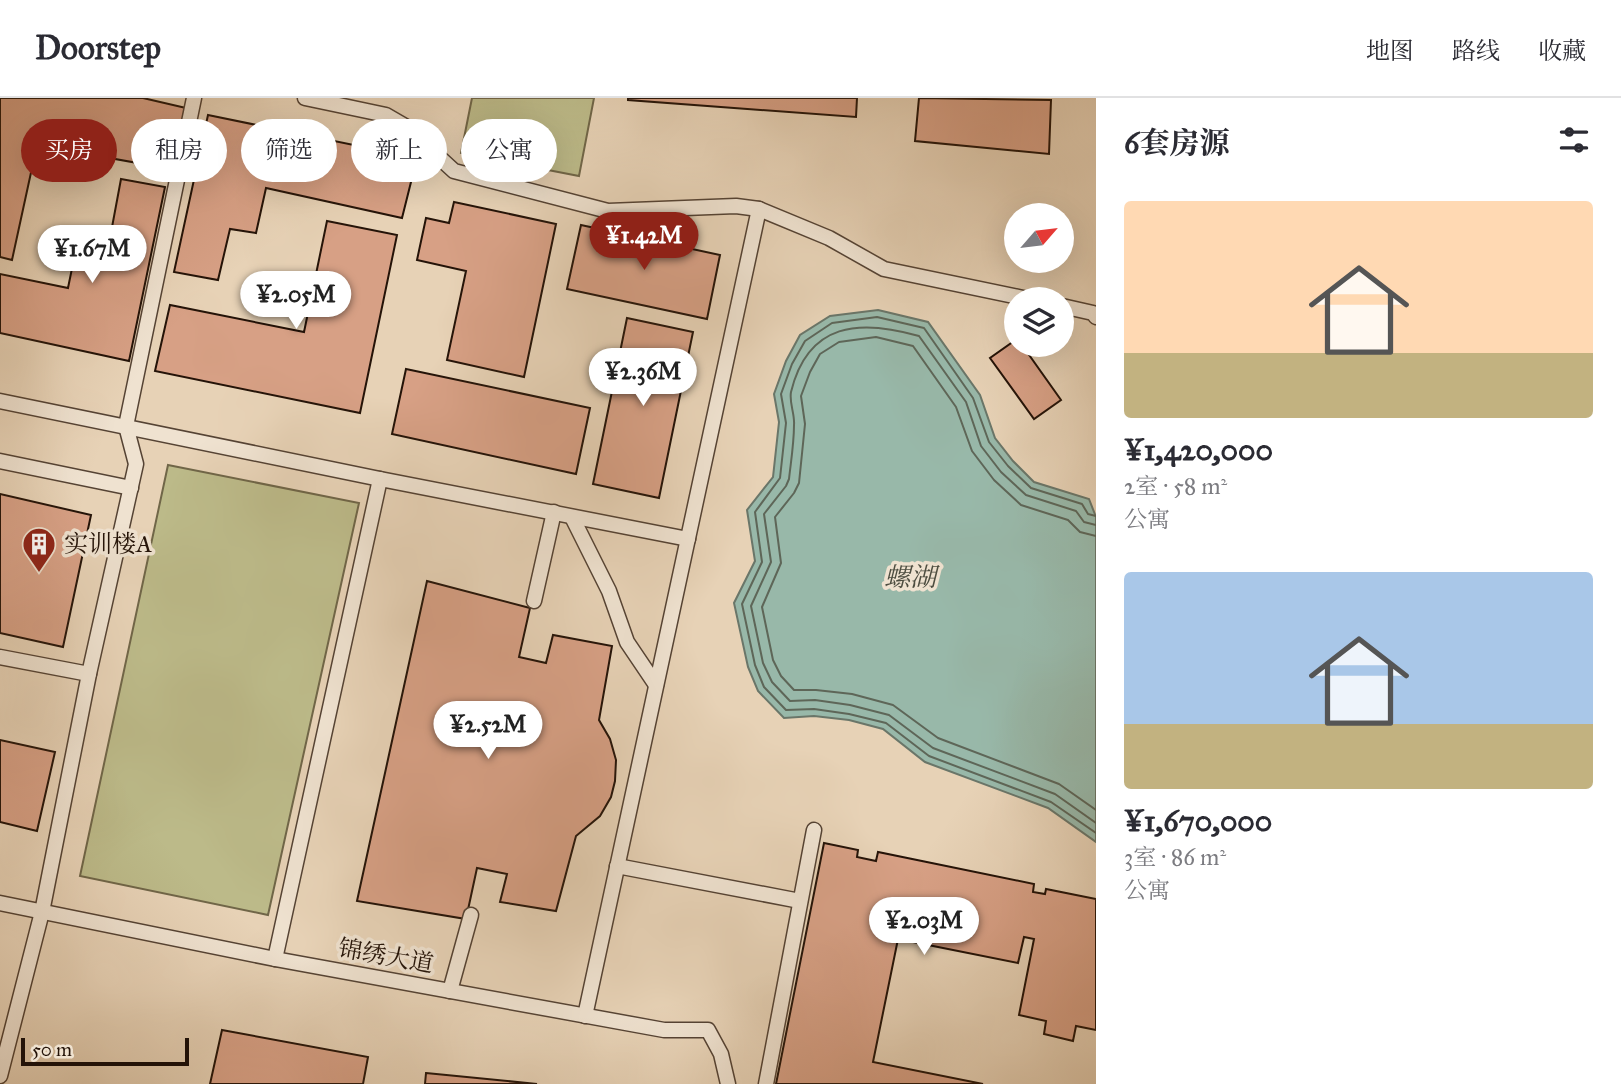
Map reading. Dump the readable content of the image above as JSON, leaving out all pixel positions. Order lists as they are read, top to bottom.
{
  "streets": {
    "lane": ["锦绣大道"]
  },
  "water": ["螺湖"],
  "places": {
    "building": ["实训楼A"]
  },
  "scale_bar": "50 m",
  "north": "top right",
  "page": {
    "header": "Doorstep",
    "nav": ["地图", "路线", "收藏"],
    "heading": "6套房源",
    "chip": [
      "买房",
      "租房",
      "筛选",
      "新上",
      "公寓"
    ],
    "list": [
      {
        "name": "¥1,420,000",
        "note": "2室 · 58 m² · 公寓"
      },
      {
        "name": "¥1,670,000",
        "note": "3室 · 86 m² · 公寓"
      }
    ],
    "price": [
      "¥1.42M",
      "¥1.67M",
      "¥2.05M",
      "¥2.36M",
      "¥2.52M",
      "¥2.03M"
    ],
    "scale": "50 m"
  }
}
